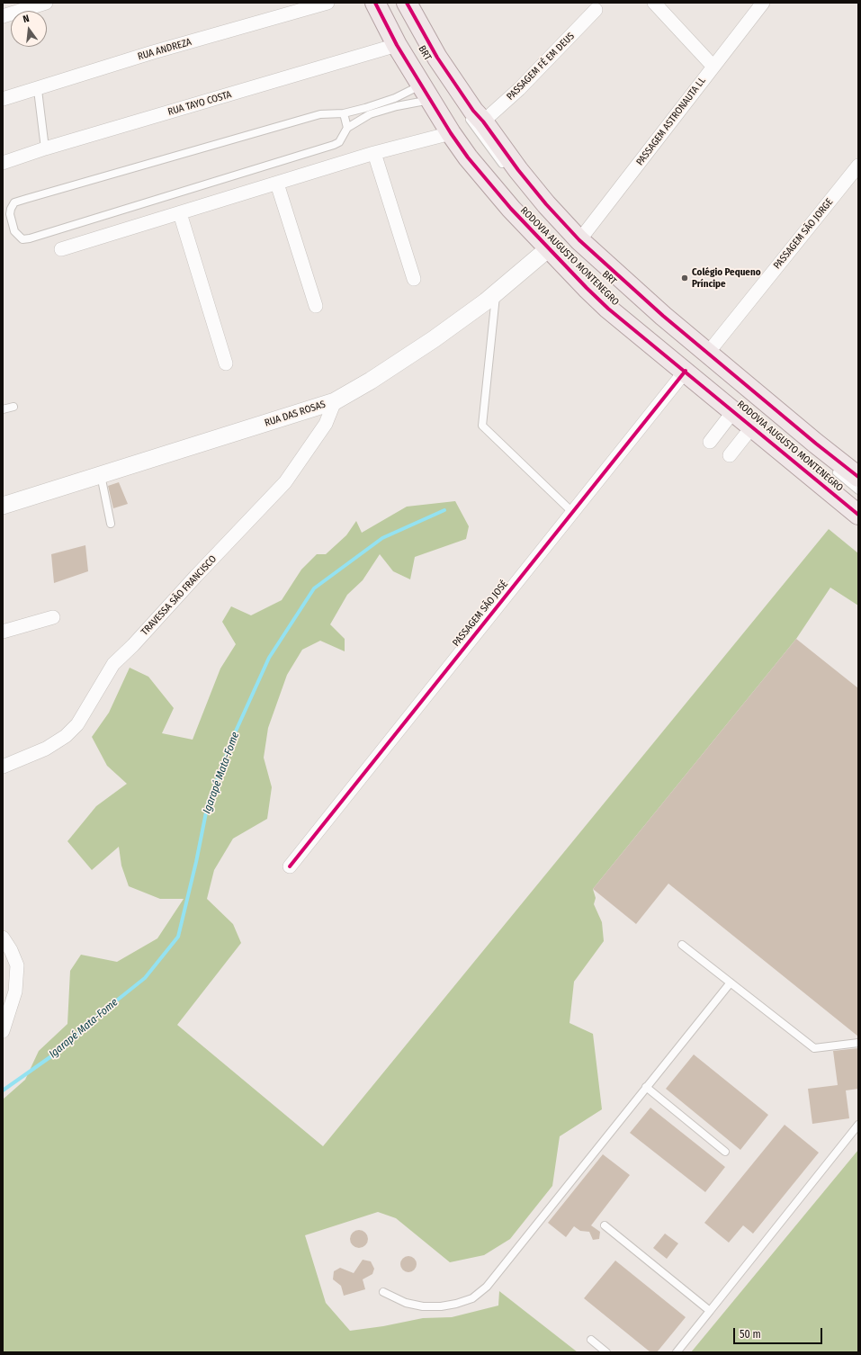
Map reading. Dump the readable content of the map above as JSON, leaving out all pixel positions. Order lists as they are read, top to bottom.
{
  "streets": {
    "main road": ["RODOVIA AUGUSTO MONTENEGRO"],
    "street": [
      "RUA ANDREZA",
      "PASSAGEM FÉ EM DEUS",
      "RUA TAYO COSTA",
      "PASSAGEM ASTRONAUTA LL",
      "PASSAGEM SÃO JORGE",
      "RUA DAS ROSAS",
      "TRAVESSA SÃO FRANCISCO",
      "PASSAGEM SÃO JOSÉ"
    ],
    "lane": ["BRT"]
  },
  "crossings": [
    ["BRT", "PASSAGEM ASTRONAUTA LL"],
    ["BRT", "RODOVIA AUGUSTO MONTENEGRO"],
    ["PASSAGEM FÉ EM DEUS", "RODOVIA AUGUSTO MONTENEGRO"],
    ["RUA TAYO COSTA", "RODOVIA AUGUSTO MONTENEGRO"],
    ["PASSAGEM ASTRONAUTA LL", "RODOVIA AUGUSTO MONTENEGRO"],
    ["PASSAGEM SÃO JORGE", "RODOVIA AUGUSTO MONTENEGRO"],
    ["RODOVIA AUGUSTO MONTENEGRO", "RUA DAS ROSAS"],
    ["RODOVIA AUGUSTO MONTENEGRO", "PASSAGEM SÃO JOSÉ"],
    ["RUA DAS ROSAS", "TRAVESSA SÃO FRANCISCO"]
  ],
  "water": ["Igarapé Mata-Fome"],
  "places": ["Colégio Pequeno Príncipe"],
  "scale_bar": "50 m",
  "north": "top"
}
